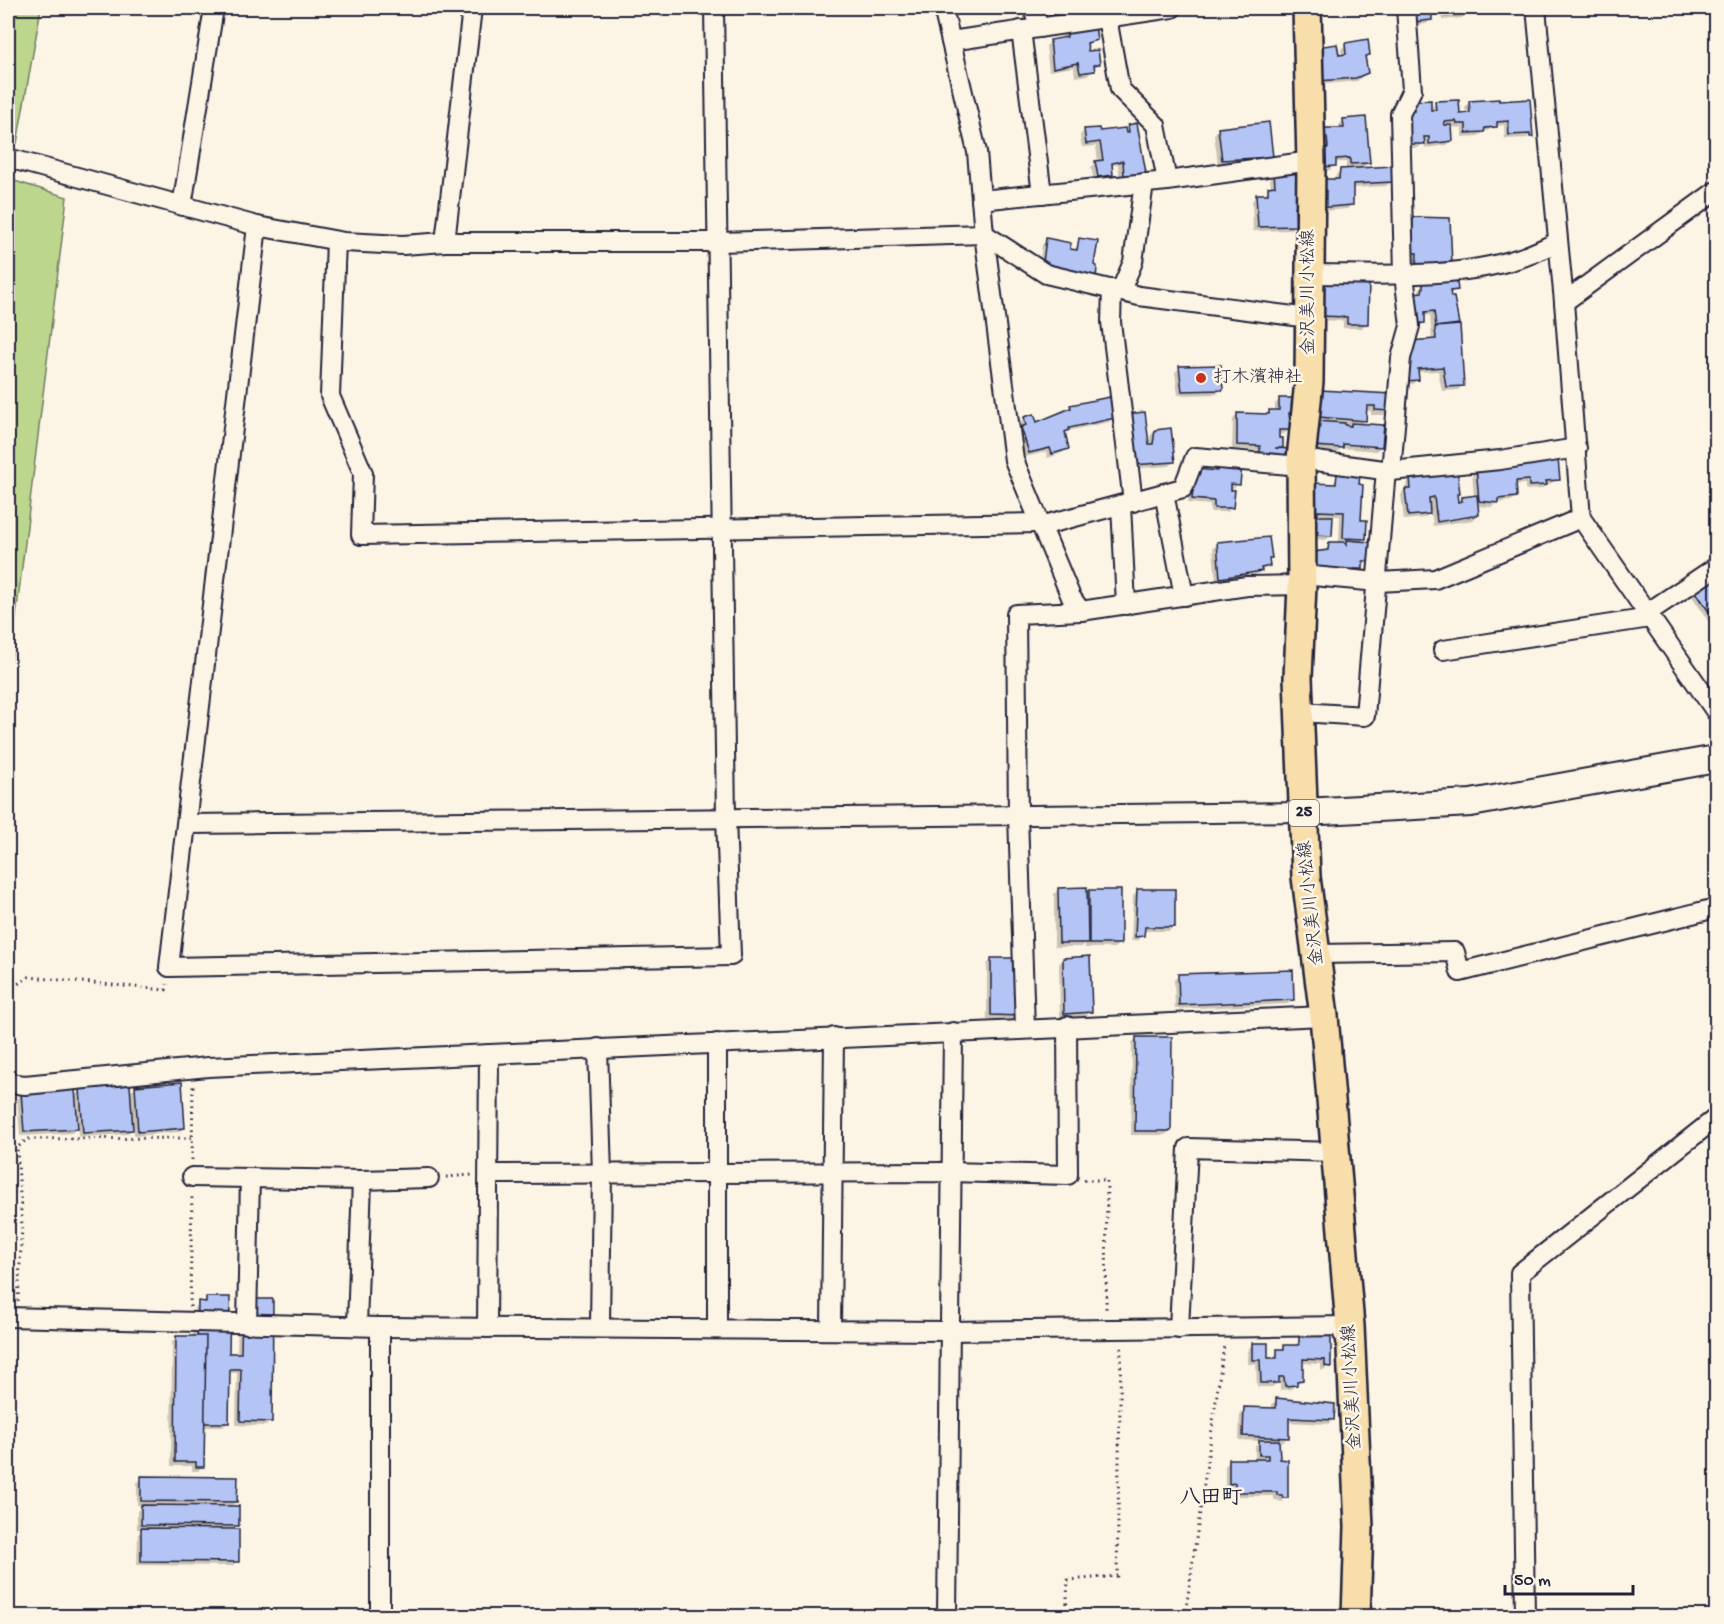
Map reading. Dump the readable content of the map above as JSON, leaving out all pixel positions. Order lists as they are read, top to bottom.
{
  "streets": {
    "main road": ["金沢美川小松線", "25"]
  },
  "districts": ["八田町"],
  "places": ["打木濱神社"],
  "scale_bar": "50 m"
}
